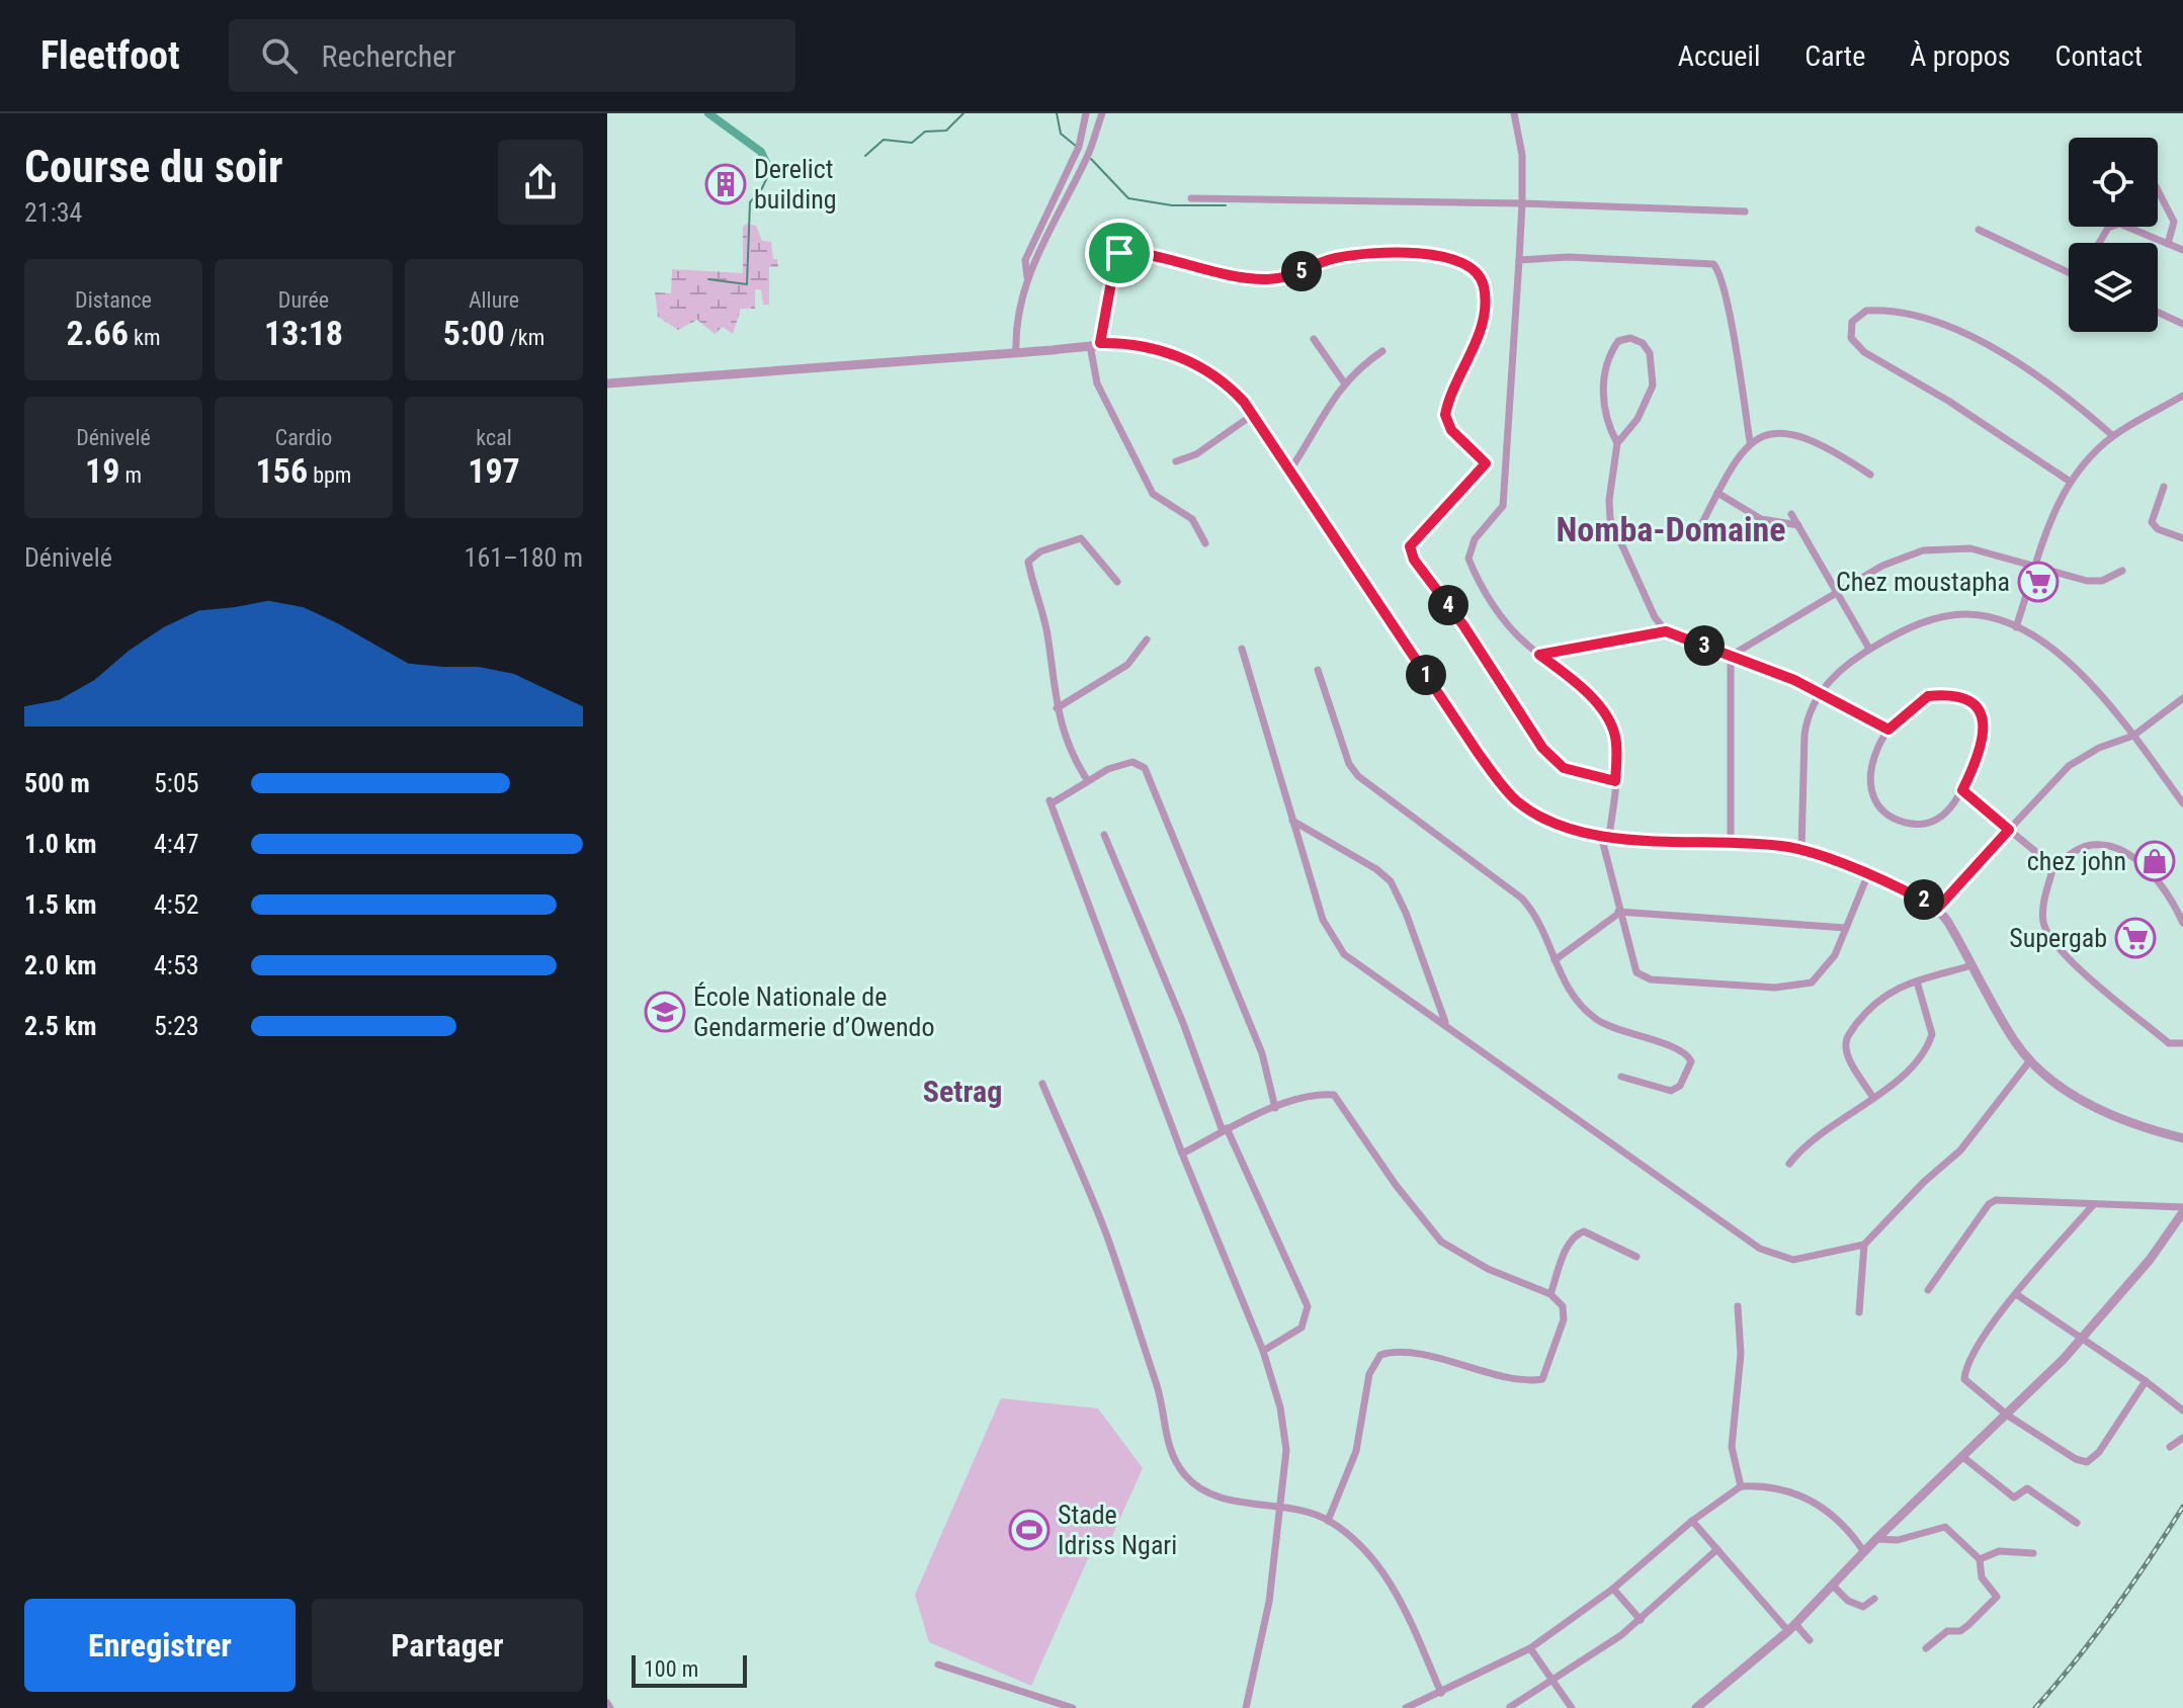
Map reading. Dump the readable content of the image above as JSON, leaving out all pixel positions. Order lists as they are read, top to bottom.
{
  "districts": ["Nomba-Domaine", "Setrag"],
  "places": {
    "building": ["Derelict building"],
    "supermarket": ["Chez moustapha", "Supergab"],
    "shop": ["chez john"],
    "school or university": ["École Nationale de Gendarmerie d’Owendo"],
    "sports": ["Stade Idriss Ngari"]
  },
  "scale_bar": "100 m",
  "page": {
    "header": "Fleetfoot",
    "search": "Rechercher",
    "nav": [
      "Accueil",
      "Carte",
      "À propos",
      "Contact"
    ],
    "heading": ["Course du soir", "21:34"],
    "stats": [
      ["Distance", "2.66 km"],
      ["Durée", "13:18"],
      ["Allure", "5:00 /km"],
      ["Dénivelé", "19 m"],
      ["Cardio", "156 bpm"],
      ["kcal", "197"]
    ],
    "pins": [
      "5",
      "4",
      "3",
      "1",
      "2"
    ],
    "chart": ["Dénivelé", "161–180 m"],
    "list": [
      {
        "name": "500 m",
        "note": "5:05"
      },
      {
        "name": "1.0 km",
        "note": "4:47"
      },
      {
        "name": "1.5 km",
        "note": "4:52"
      },
      {
        "name": "2.0 km",
        "note": "4:53"
      },
      {
        "name": "2.5 km",
        "note": "5:23"
      }
    ],
    "buttons": ["Enregistrer", "Partager"],
    "scale": "100 m"
  }
}
